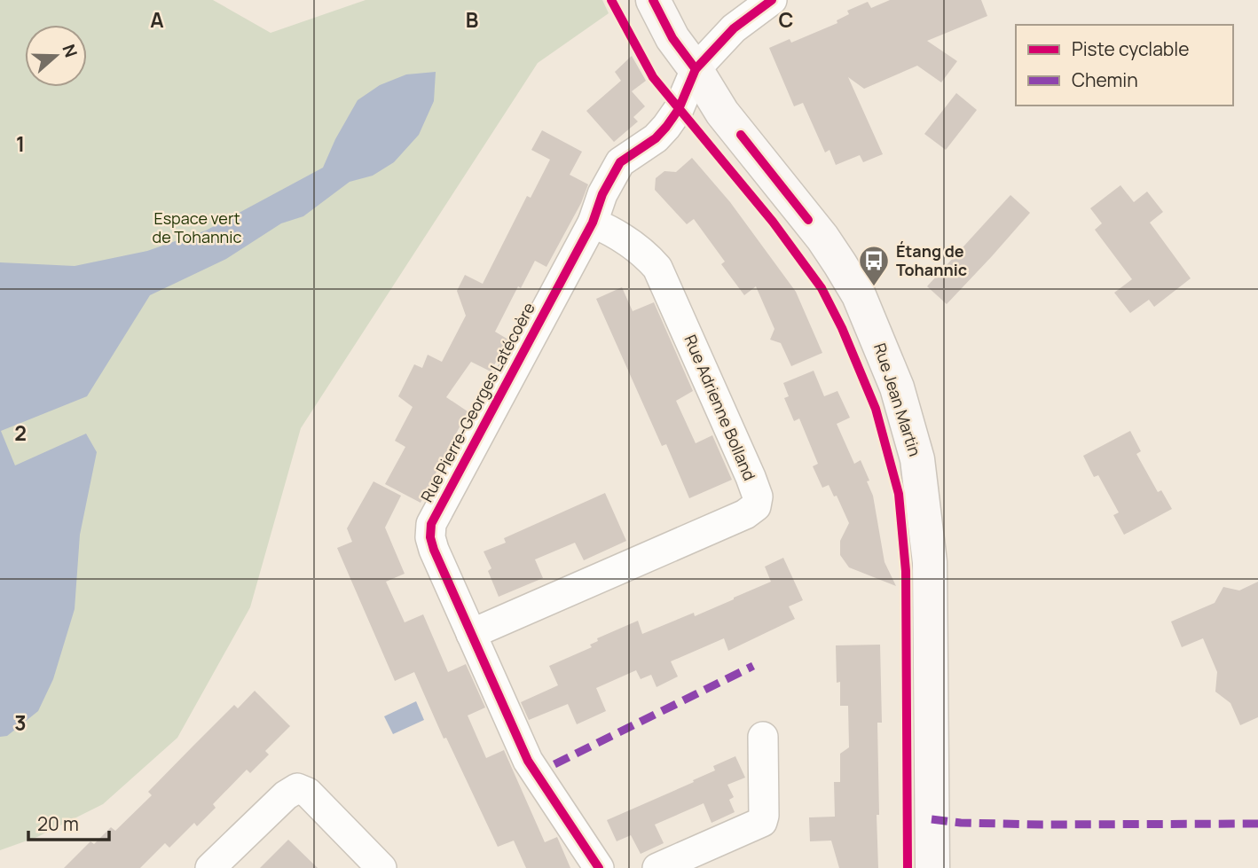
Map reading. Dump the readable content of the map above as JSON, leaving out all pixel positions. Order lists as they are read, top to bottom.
{
  "streets": {
    "main road": ["Rue Jean Martin"],
    "street": ["Rue Pierre-Georges Latécoère", "Rue Adrienne Bolland"]
  },
  "crossings": [
    ["Rue Jean Martin", "Rue Pierre-Georges Latécoère"],
    ["Rue Pierre-Georges Latécoère", "Rue Adrienne Bolland"]
  ],
  "parks": ["Espace vert de Tohannic"],
  "places": {
    "bus stop": ["Étang de Tohannic"]
  },
  "legend": ["Piste cyclable", "Chemin"],
  "scale_bar": "20 m",
  "north": "right",
  "grid": {
    "columns": ["A", "B", "C"],
    "rows": ["1", "2", "3"]
  }
}
